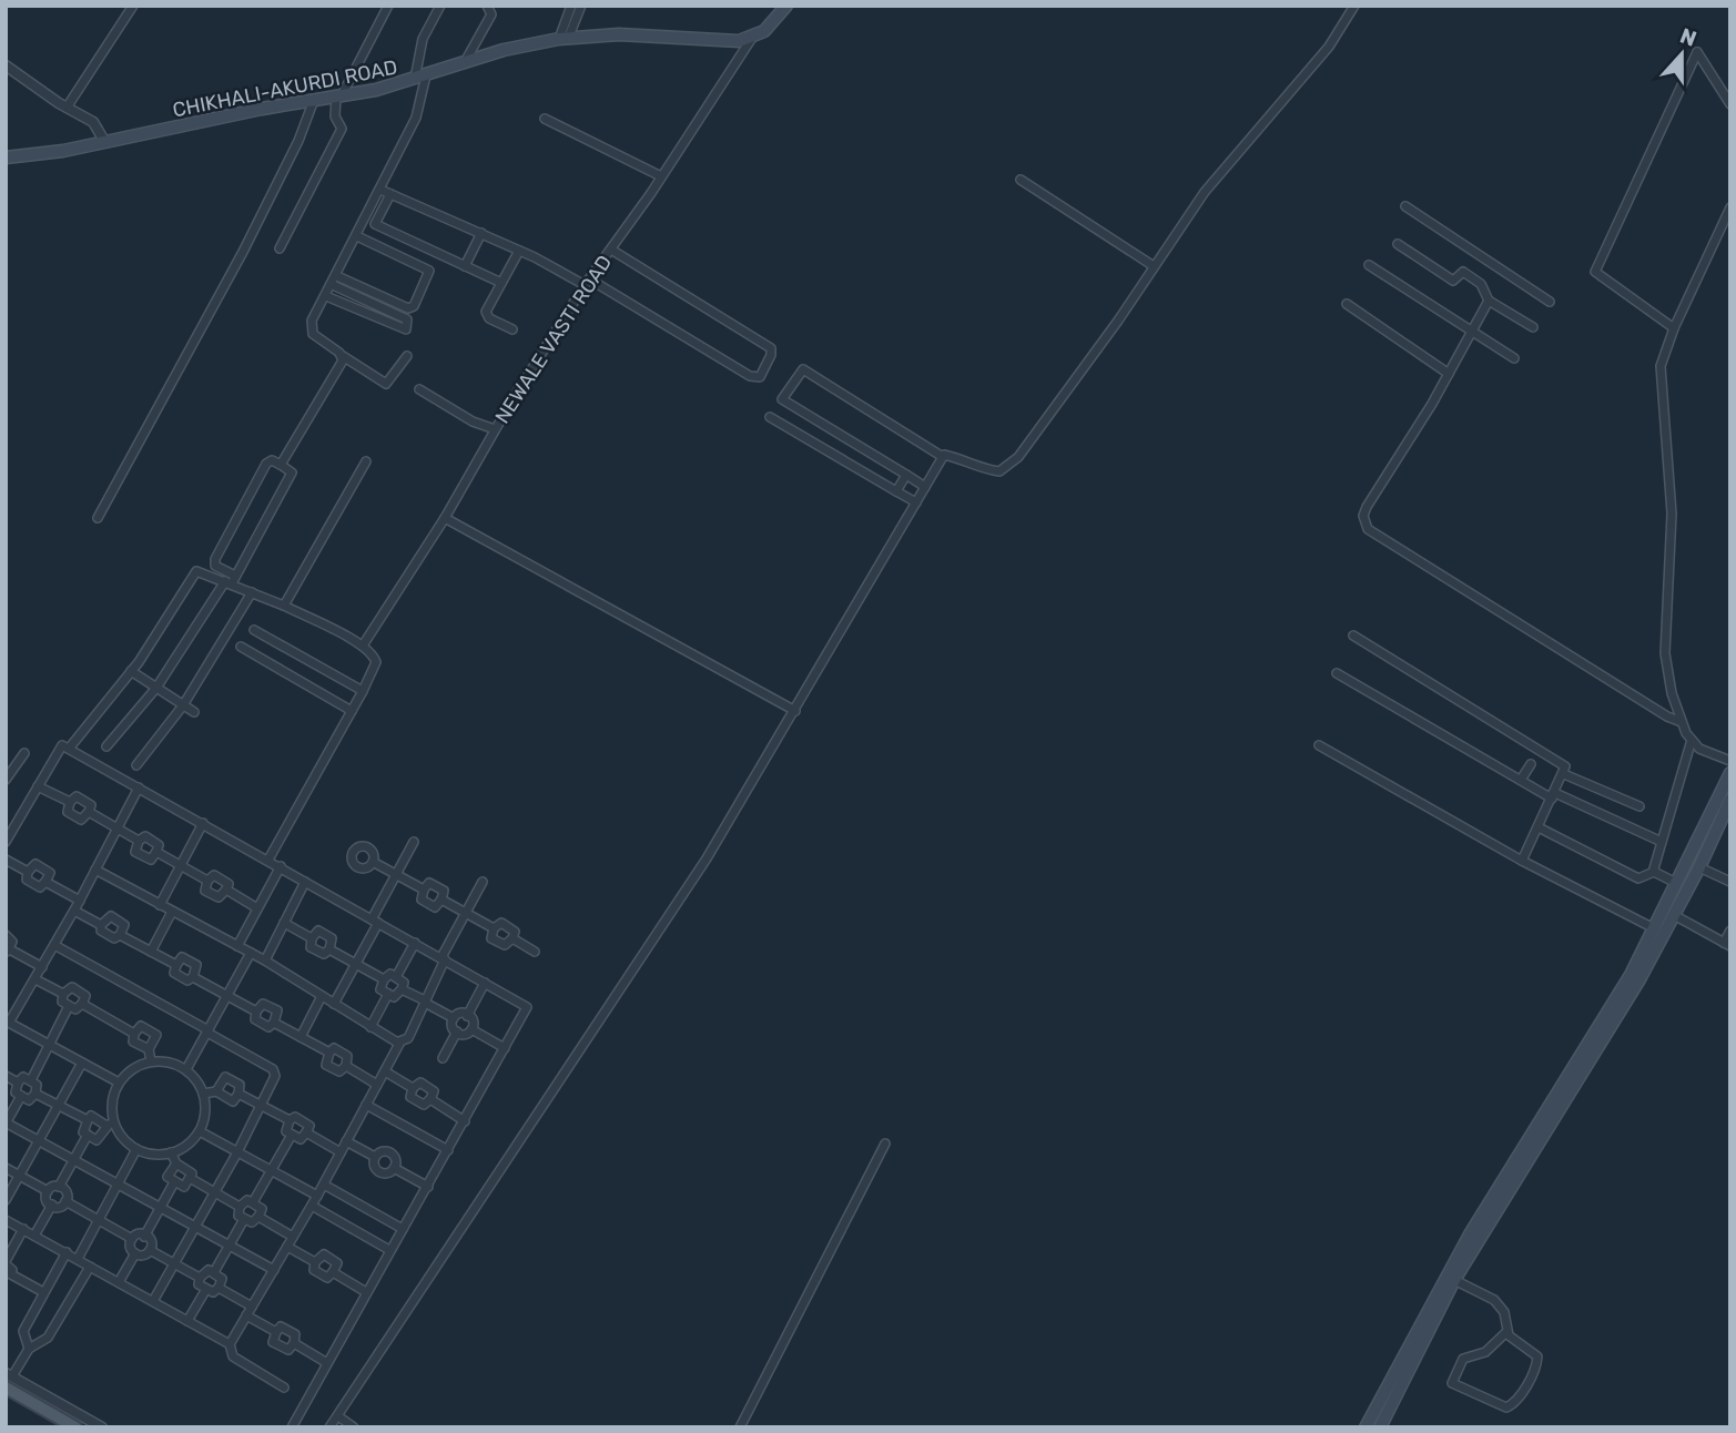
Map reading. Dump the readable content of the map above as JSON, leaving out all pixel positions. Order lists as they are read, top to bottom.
{
  "streets": {
    "main road": ["CHIKHALI-AKURDI ROAD"],
    "street": ["NEWALE VASTI ROAD"]
  },
  "crossings": [
    ["CHIKHALI-AKURDI ROAD", "NEWALE VASTI ROAD"]
  ],
  "north": "top"
}
